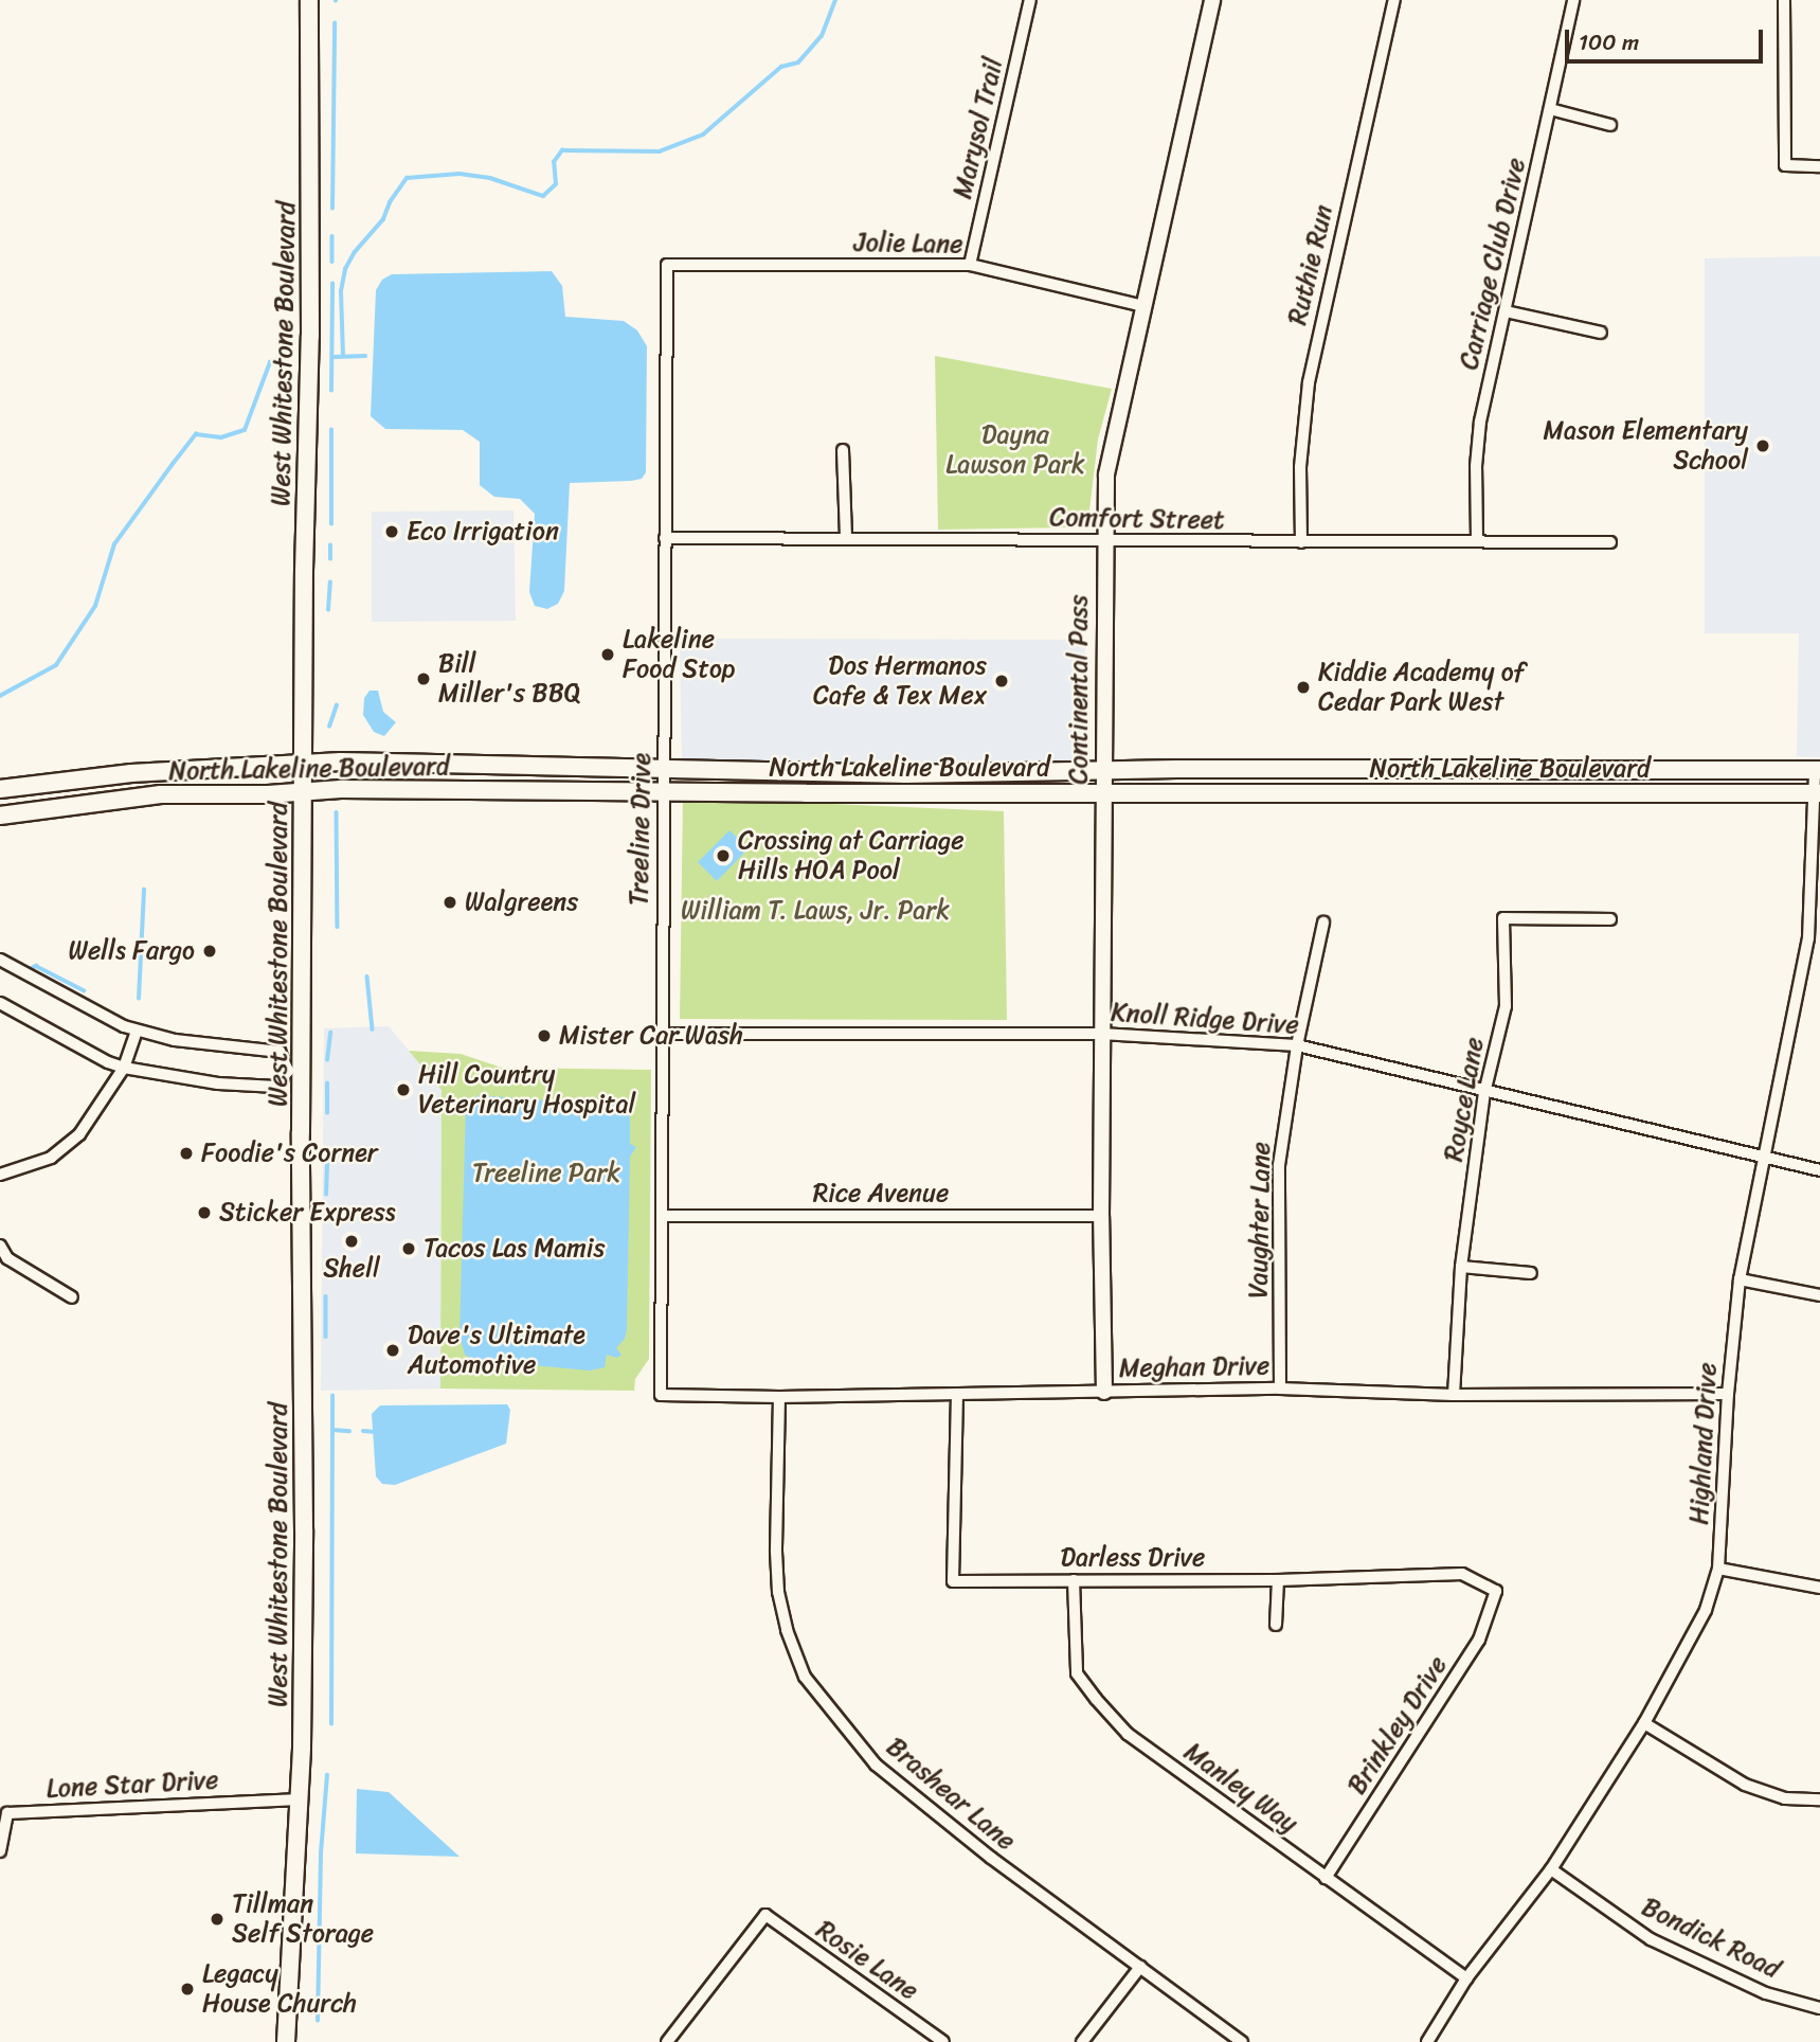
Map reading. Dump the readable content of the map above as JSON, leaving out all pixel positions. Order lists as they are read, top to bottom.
{
  "streets": {
    "main road": ["West Whitestone Boulevard", "North Lakeline Boulevard"],
    "street": [
      "Marysol Trail",
      "Jolie Lane",
      "Carriage Club Drive",
      "Ruthie Run",
      "Comfort Street",
      "Continental Pass",
      "Treeline Drive",
      "Knoll Ridge Drive",
      "Royce Lane",
      "Rice Avenue",
      "Vaughter Lane",
      "Meghan Drive",
      "Highland Drive",
      "Darless Drive",
      "Brinkley Drive",
      "Lone Star Drive",
      "Manley Way",
      "Brashear Lane",
      "Bondick Road",
      "Rosie Lane"
    ]
  },
  "crossings": [
    ["Marysol Trail", "Jolie Lane"],
    ["Jolie Lane", "Continental Pass"],
    ["Jolie Lane", "Treeline Drive"],
    ["Carriage Club Drive", "Comfort Street"],
    ["Ruthie Run", "Comfort Street"],
    ["West Whitestone Boulevard", "North Lakeline Boulevard"],
    ["West Whitestone Boulevard", "Lone Star Drive"],
    ["Comfort Street", "Continental Pass"],
    ["Comfort Street", "Treeline Drive"],
    ["Continental Pass", "North Lakeline Boulevard"],
    ["Continental Pass", "Knoll Ridge Drive"],
    ["Continental Pass", "Rice Avenue"],
    ["Continental Pass", "Meghan Drive"],
    ["North Lakeline Boulevard", "Treeline Drive"],
    ["North Lakeline Boulevard", "Highland Drive"],
    ["Treeline Drive", "Knoll Ridge Drive"],
    ["Treeline Drive", "Rice Avenue"],
    ["Treeline Drive", "Meghan Drive"],
    ["Knoll Ridge Drive", "Royce Lane"],
    ["Knoll Ridge Drive", "Vaughter Lane"],
    ["Knoll Ridge Drive", "Highland Drive"],
    ["Royce Lane", "Meghan Drive"],
    ["Vaughter Lane", "Meghan Drive"],
    ["Meghan Drive", "Highland Drive"],
    ["Meghan Drive", "Darless Drive"],
    ["Meghan Drive", "Brashear Lane"],
    ["Highland Drive", "Manley Way"],
    ["Highland Drive", "Bondick Road"],
    ["Darless Drive", "Brinkley Drive"],
    ["Darless Drive", "Manley Way"],
    ["Brinkley Drive", "Manley Way"]
  ],
  "parks": ["Dayna Lawson Park", "William T. Laws, Jr. Park", "Treeline Park"],
  "places": [
    "Mason Elementary School",
    "Eco Irrigation",
    "Lakeline Food Stop",
    "Bill Miller's BBQ",
    "Dos Hermanos Cafe & Tex Mex",
    "Kiddie Academy of Cedar Park West",
    "Crossing at Carriage Hills HOA Pool",
    "Walgreens",
    "Wells Fargo",
    "Mister Car Wash",
    "Hill Country Veterinary Hospital",
    "Foodie's Corner",
    "Sticker Express",
    "Shell",
    "Tacos Las Mamis",
    "Dave's Ultimate Automotive",
    "Tillman Self Storage",
    "Legacy House Church"
  ],
  "scale_bar": "100 m"
}
